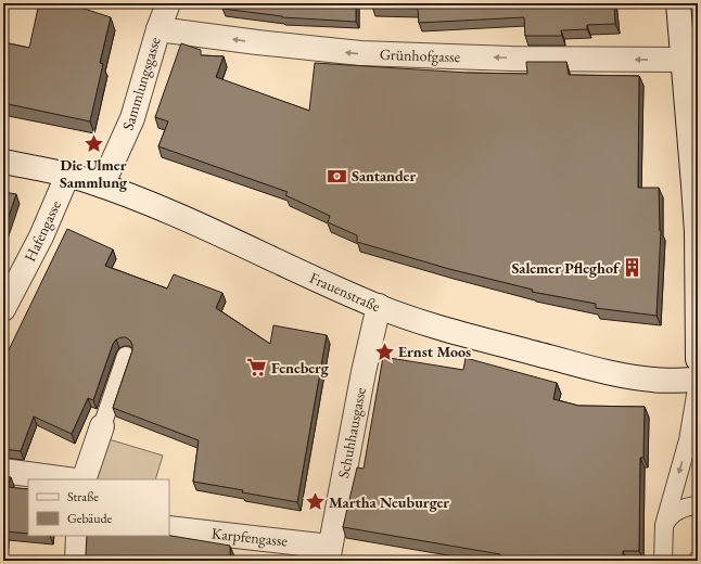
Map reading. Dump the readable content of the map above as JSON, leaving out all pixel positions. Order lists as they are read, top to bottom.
{
  "streets": {
    "street": [
      "Grünhofgasse",
      "Sammlungsgasse",
      "Hafengasse",
      "Frauenstraße",
      "Schuhhausgasse",
      "Karpfengasse"
    ]
  },
  "crossings": [
    ["Grünhofgasse", "Sammlungsgasse"],
    ["Sammlungsgasse", "Frauenstraße"],
    ["Hafengasse", "Frauenstraße"],
    ["Frauenstraße", "Schuhhausgasse"],
    ["Schuhhausgasse", "Karpfengasse"]
  ],
  "one_way": ["Grünhofgasse"],
  "places": {
    "place": ["Die Ulmer Sammlung", "Ernst Moos", "Martha Neuburger"],
    "bank": ["Santander"],
    "building": ["Salemer Pfleghof"],
    "supermarket": ["Feneberg"]
  },
  "legend": ["Straße", "Gebäude"]
}
